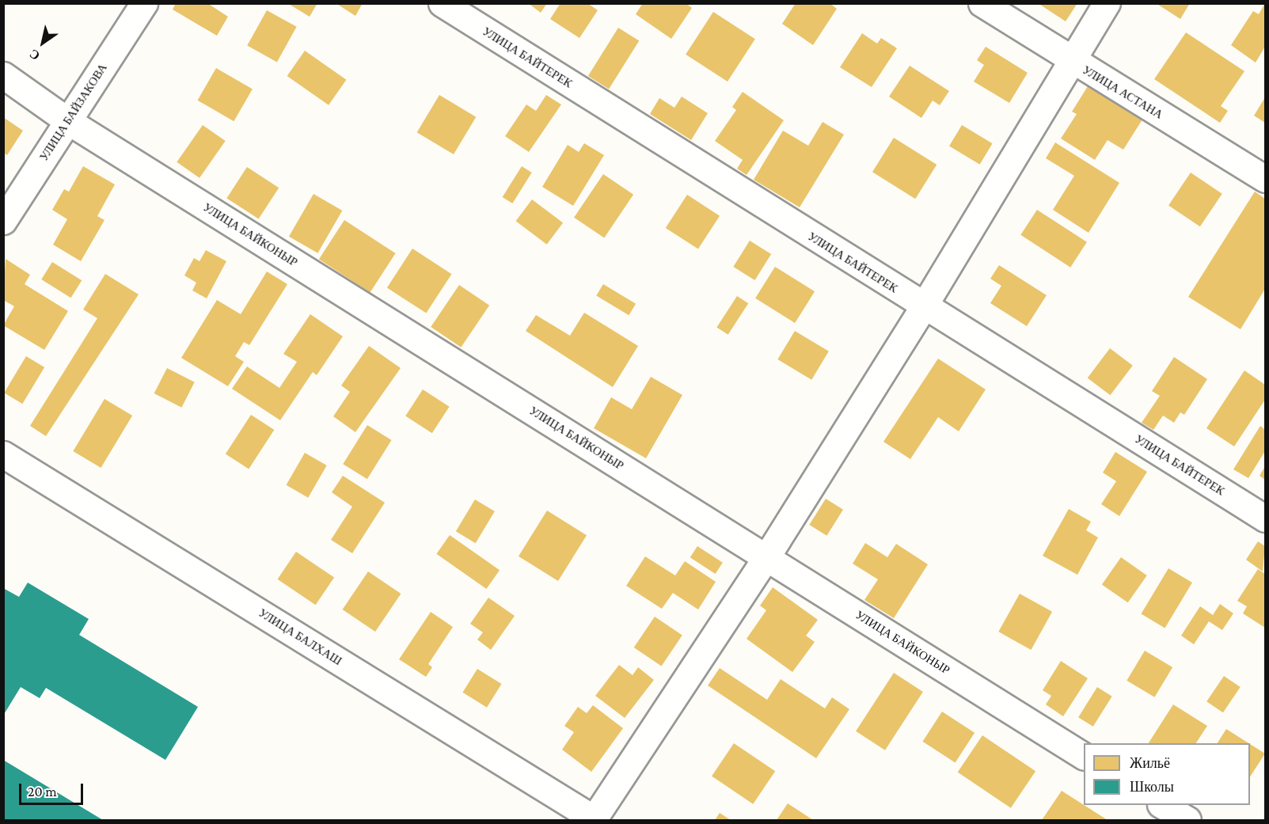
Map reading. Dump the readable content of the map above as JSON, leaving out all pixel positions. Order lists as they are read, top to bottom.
{
  "streets": {
    "street": [
      "УЛИЦА БАЙТЕРЕК",
      "УЛИЦА АСТАНА",
      "УЛИЦА БАЙЗАКОВА",
      "УЛИЦА БАЙКОНЫР",
      "УЛИЦА БАЛХАШ"
    ]
  },
  "crossings": [
    ["УЛИЦА БАЙЗАКОВА", "УЛИЦА БАЙКОНЫР"]
  ],
  "legend": ["Жильё", "Школы"],
  "scale_bar": "20 m",
  "north": "bottom left"
}
